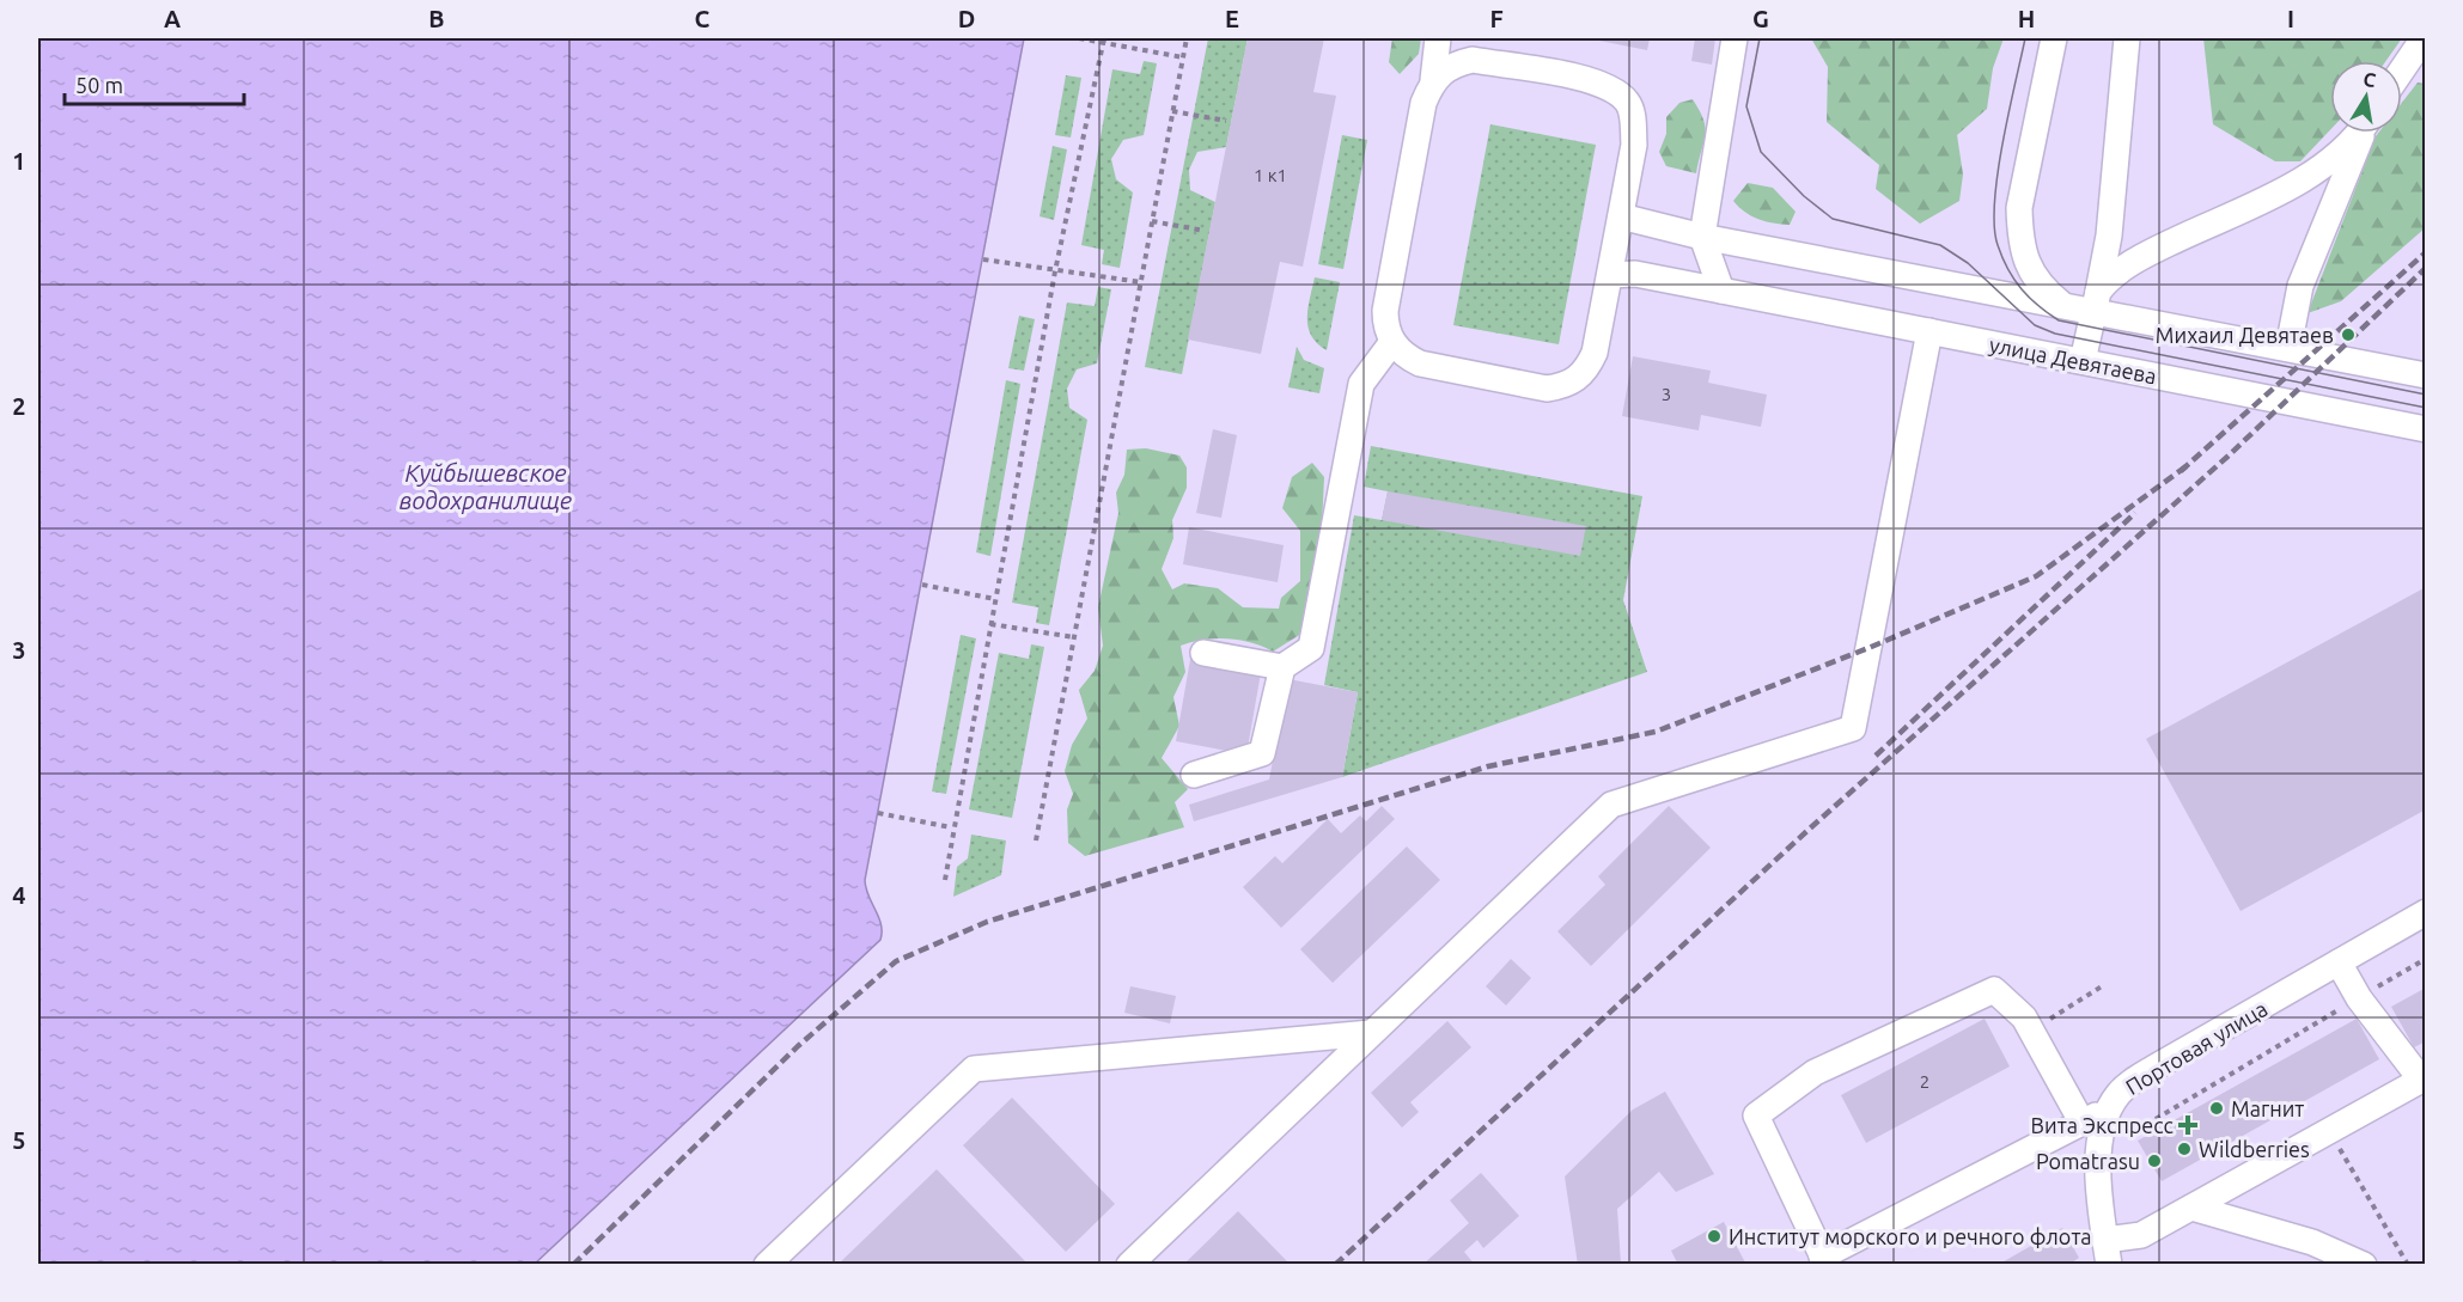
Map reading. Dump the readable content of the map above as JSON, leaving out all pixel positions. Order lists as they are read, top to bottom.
{
  "streets": {
    "street": ["улица Девятаева", "Портовая улица"]
  },
  "water": ["Куйбышевское водохранилище"],
  "places": {
    "other": [
      "Михаил Девятаев",
      "Магнит",
      "Wildberries",
      "Pomatrasu",
      "Институт морского и речного флота"
    ],
    "health": ["Вита Экспресс"]
  },
  "house_numbers": ["1 к1", "3", "2"],
  "scale_bar": "50 m",
  "north": "top",
  "grid": {
    "columns": [
      "A",
      "B",
      "C",
      "D",
      "E",
      "F",
      "G",
      "H",
      "I"
    ],
    "rows": [
      "1",
      "2",
      "3",
      "4",
      "5"
    ]
  }
}
